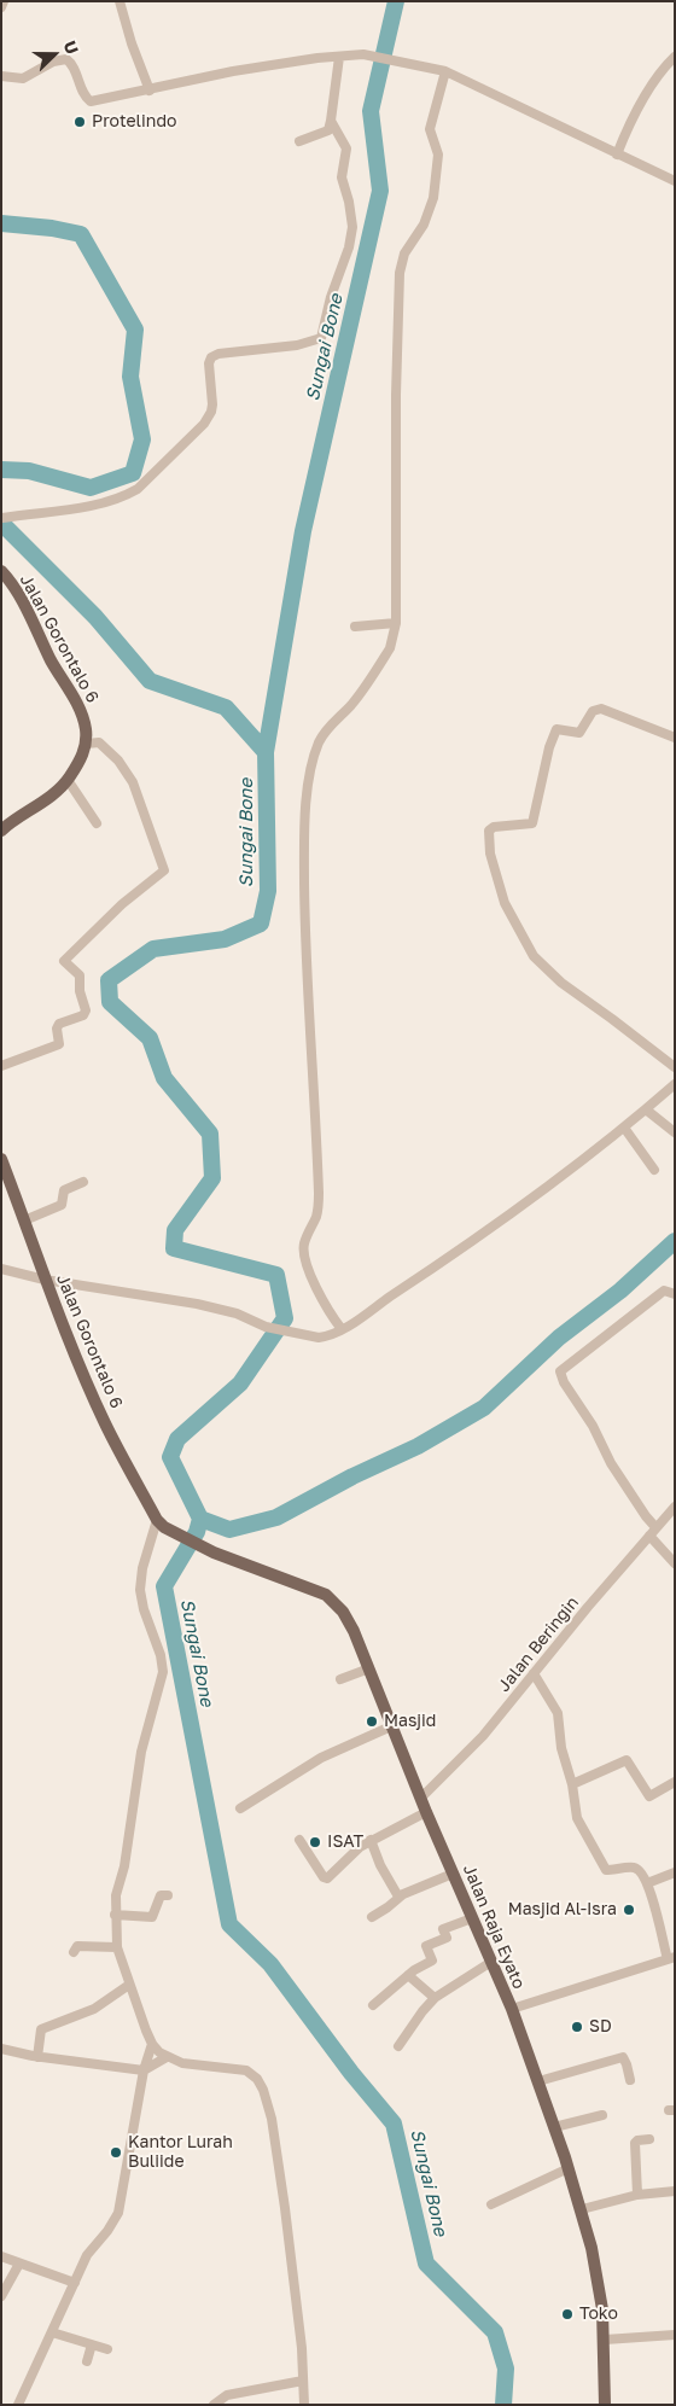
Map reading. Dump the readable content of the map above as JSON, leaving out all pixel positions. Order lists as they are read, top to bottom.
{
  "streets": {
    "main road": ["Jalan Gorontalo 6", "Jalan Raja Eyato"],
    "street": ["Jalan Beringin"]
  },
  "crossings": [
    ["Jalan Gorontalo 6", "Jalan Raja Eyato"],
    ["Jalan Beringin", "Jalan Raja Eyato"]
  ],
  "water": ["Sungai Bone"],
  "places": [
    "Protelindo",
    "Masjid",
    "ISAT",
    "Masjid Al-Isra",
    "SD",
    "Kantor Lurah Buliide",
    "Toko"
  ],
  "north": "right"
}
